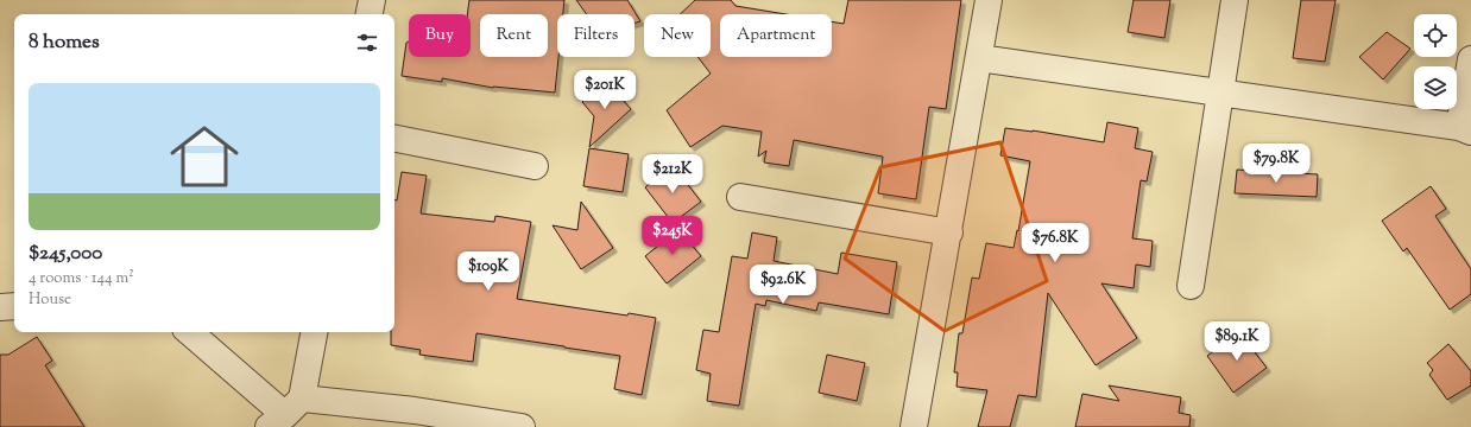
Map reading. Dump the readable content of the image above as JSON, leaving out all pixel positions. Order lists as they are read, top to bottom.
{
  "page": {
    "chip": [
      "Buy",
      "Rent",
      "Filters",
      "New",
      "Apartment"
    ],
    "heading": "8 homes",
    "price": [
      "$201K",
      "$79.8K",
      "$212K",
      "$245K",
      "$76.8K",
      "$109K",
      "$92.6K",
      "$89.1K"
    ],
    "list": [
      {
        "name": "$245,000",
        "note": "4 rooms · 144 m² · House"
      }
    ]
  }
}
